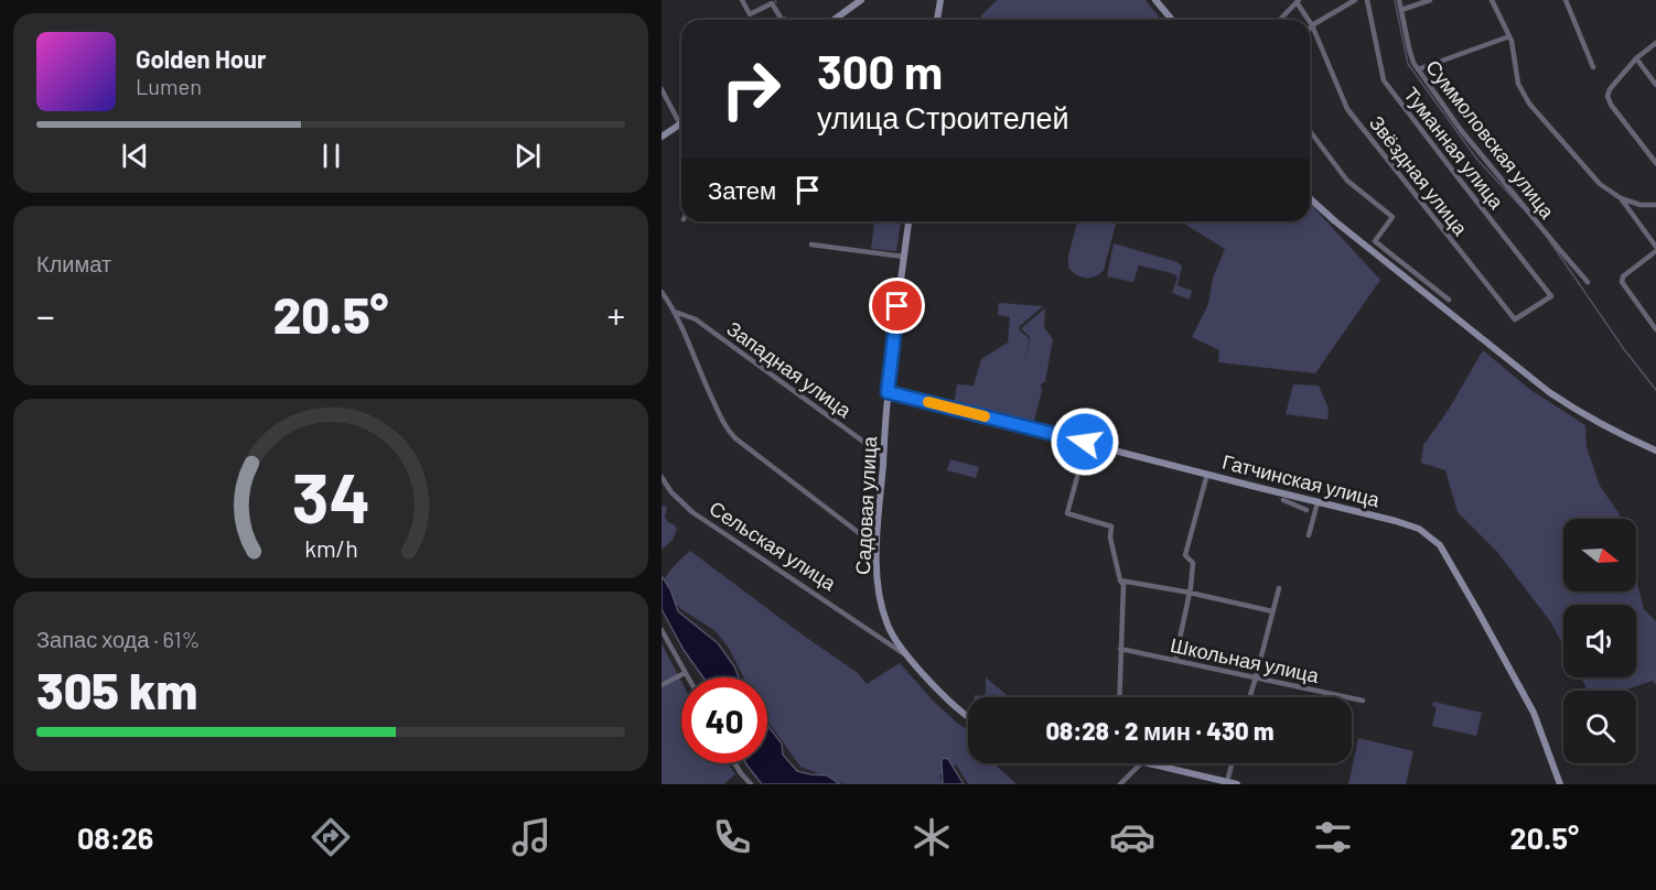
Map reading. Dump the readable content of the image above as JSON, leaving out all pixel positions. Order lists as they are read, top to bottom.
{
  "streets": {
    "main road": ["Гатчинская улица", "Садовая улица"],
    "street": [
      "Суммоловская улица",
      "Туманная улица",
      "Звёздная улица",
      "Западная улица",
      "Сельская улица",
      "Школьная улица"
    ]
  },
  "crossings": [
    ["Туманная улица", "Звёздная улица"],
    ["Западная улица", "Садовая улица"],
    ["Гатчинская улица", "Садовая улица"],
    ["Садовая улица", "Сельская улица"]
  ],
  "north": "right",
  "page": {
    "turn": ["300 m", "улица Строителей"],
    "song": ["Golden Hour", "Lumen"],
    "then": "Затем",
    "tile": [
      "Климат",
      ["Запас хода · 61%", "305 km"]
    ],
    "heat": ["−", "20.5°", "+"],
    "limit": "40",
    "trip": "08:28 · 2 мин · 430 m",
    "tabs": ["08:26", "20.5°"],
    "gauge": ["34", "km/h"]
  }
}
